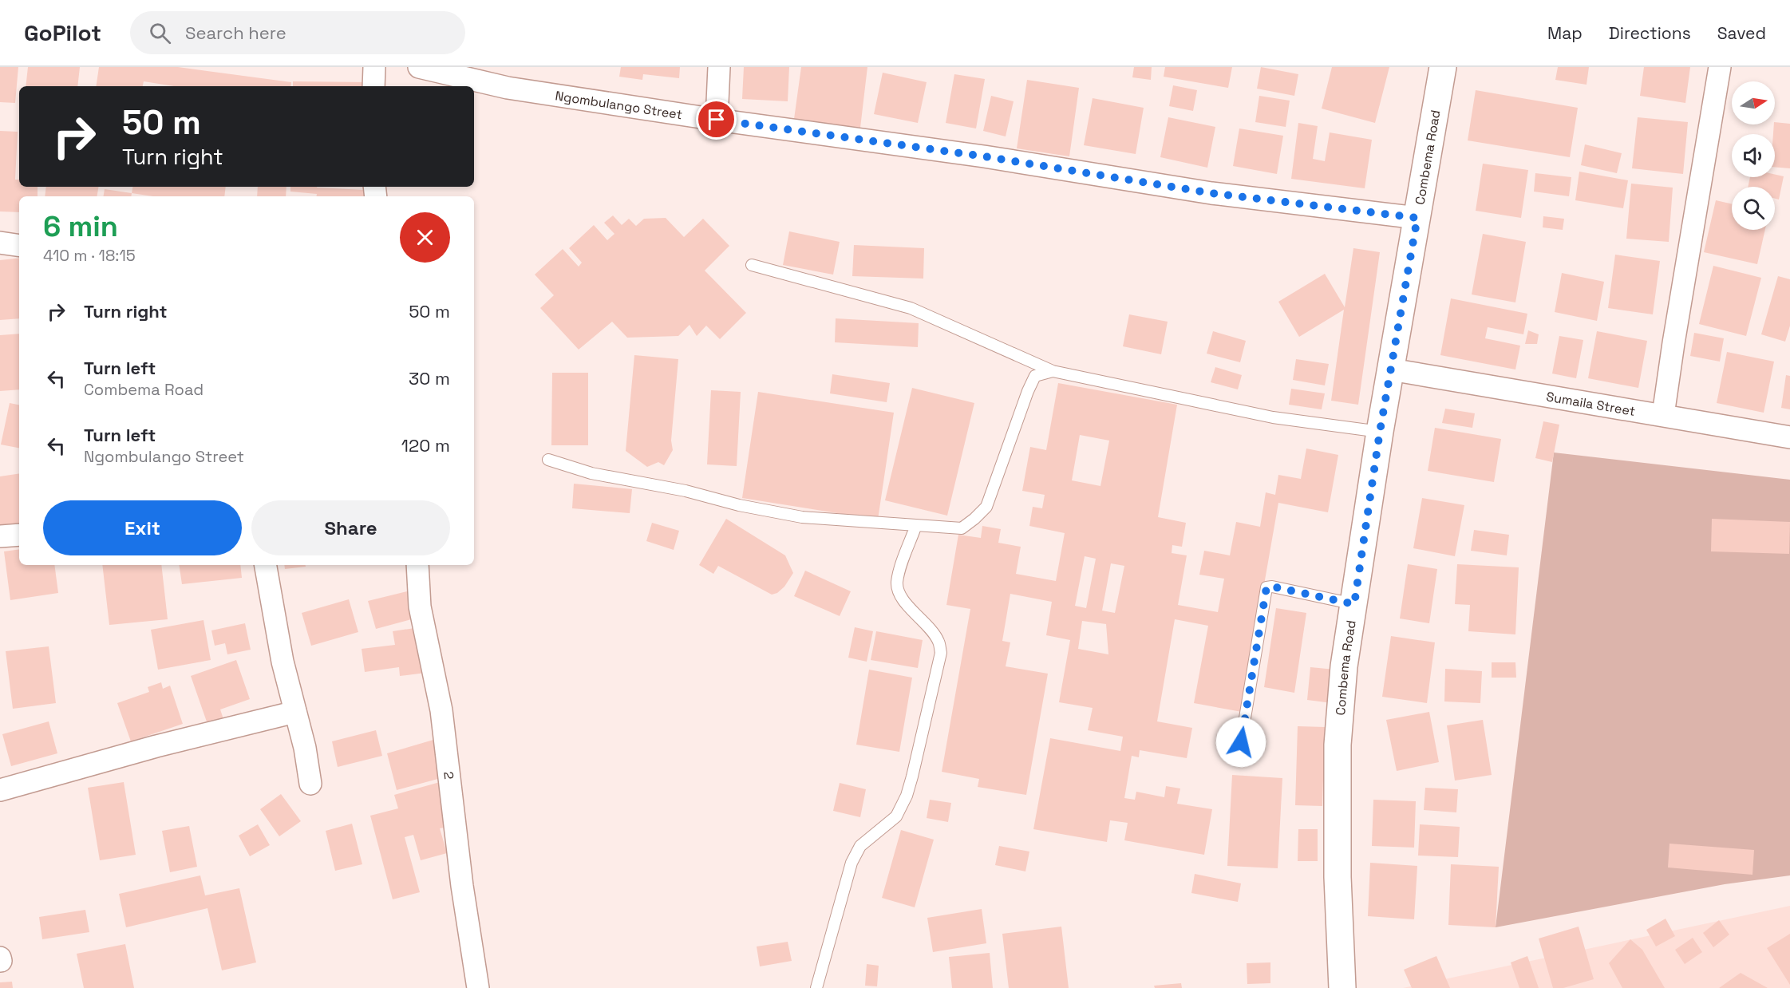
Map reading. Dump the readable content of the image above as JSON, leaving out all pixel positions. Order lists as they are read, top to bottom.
{
  "streets": {
    "street": [
      "Ngombulango Street",
      "Combema Road",
      "Sumaila Street",
      "2"
    ]
  },
  "crossings": [
    ["Ngombulango Street", "Combema Road"],
    ["Combema Road", "Sumaila Street"]
  ],
  "north": "right",
  "page": {
    "header": "GoPilot",
    "search": "Search here",
    "nav": ["Map", "Directions", "Saved"],
    "turn": ["50 m", "Turn right"],
    "heading": ["6 min", "410 m · 18:15"],
    "list": [
      {
        "name": "Turn right",
        "value": "50 m"
      },
      {
        "name": "Turn left",
        "note": "Combema Road",
        "value": "30 m"
      },
      {
        "name": "Turn left",
        "note": "Ngombulango Street",
        "value": "120 m"
      }
    ],
    "buttons": ["Exit", "Share"]
  }
}
